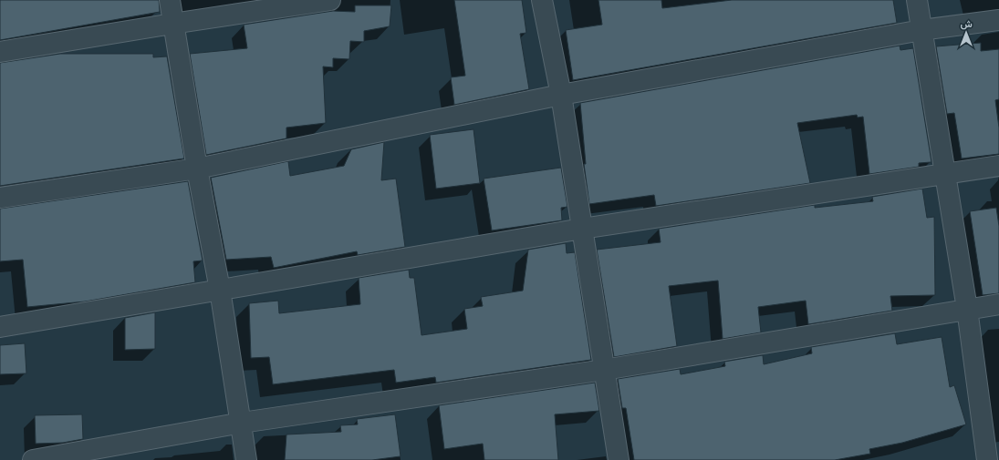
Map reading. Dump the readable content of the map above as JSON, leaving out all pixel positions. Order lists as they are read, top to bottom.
{
  "north": "top"
}
